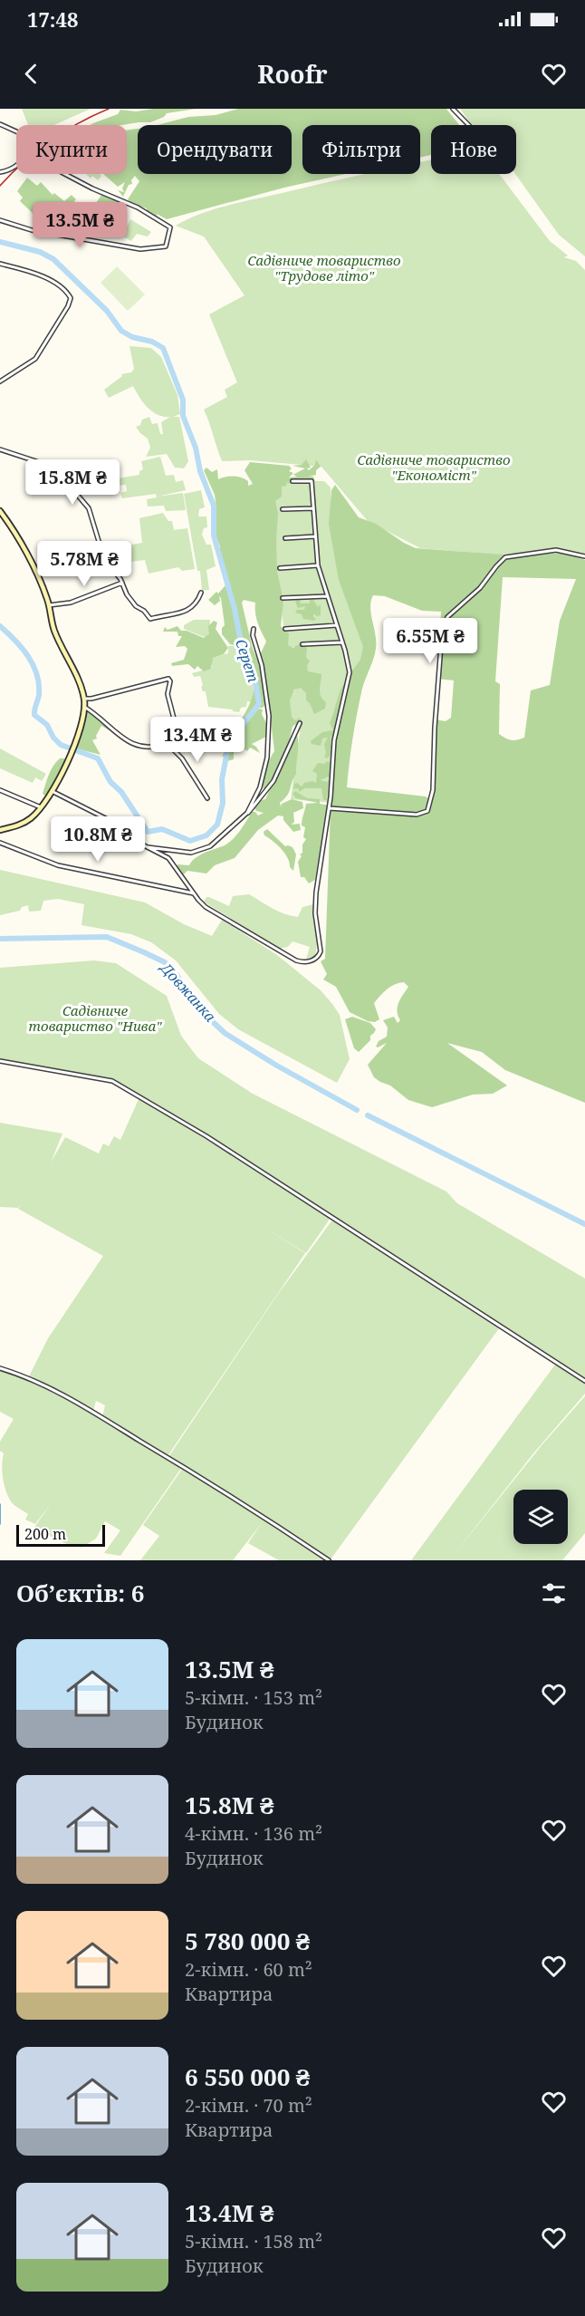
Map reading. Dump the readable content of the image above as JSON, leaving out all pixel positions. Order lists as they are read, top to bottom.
{
  "water": ["Серет", "Довжанка"],
  "parks": ["Садівниче товариство \"Трудове літо\"", "Садівниче товариство \"Економіст\"", "Садівниче товариство \"Нива\""],
  "scale_bar": "200 m",
  "page": {
    "status": "17:48",
    "header": "Roofr",
    "chip": [
      "Купити",
      "Орендувати",
      "Фільтри",
      "Нове"
    ],
    "price": [
      "13.5M ₴",
      "15.8M ₴",
      "5.78M ₴",
      "6.55M ₴",
      "13.4M ₴",
      "10.8M ₴"
    ],
    "scale": "200 m",
    "heading": "Об’єктів: 6",
    "list": [
      {
        "name": "13.5M ₴",
        "note": "5-кімн. · 153 m² · Будинок"
      },
      {
        "name": "15.8M ₴",
        "note": "4-кімн. · 136 m² · Будинок"
      },
      {
        "name": "5 780 000 ₴",
        "note": "2-кімн. · 60 m² · Квартира"
      },
      {
        "name": "6 550 000 ₴",
        "note": "2-кімн. · 70 m² · Квартира"
      },
      {
        "name": "13.4M ₴",
        "note": "5-кімн. · 158 m² · Будинок"
      }
    ]
  }
}
